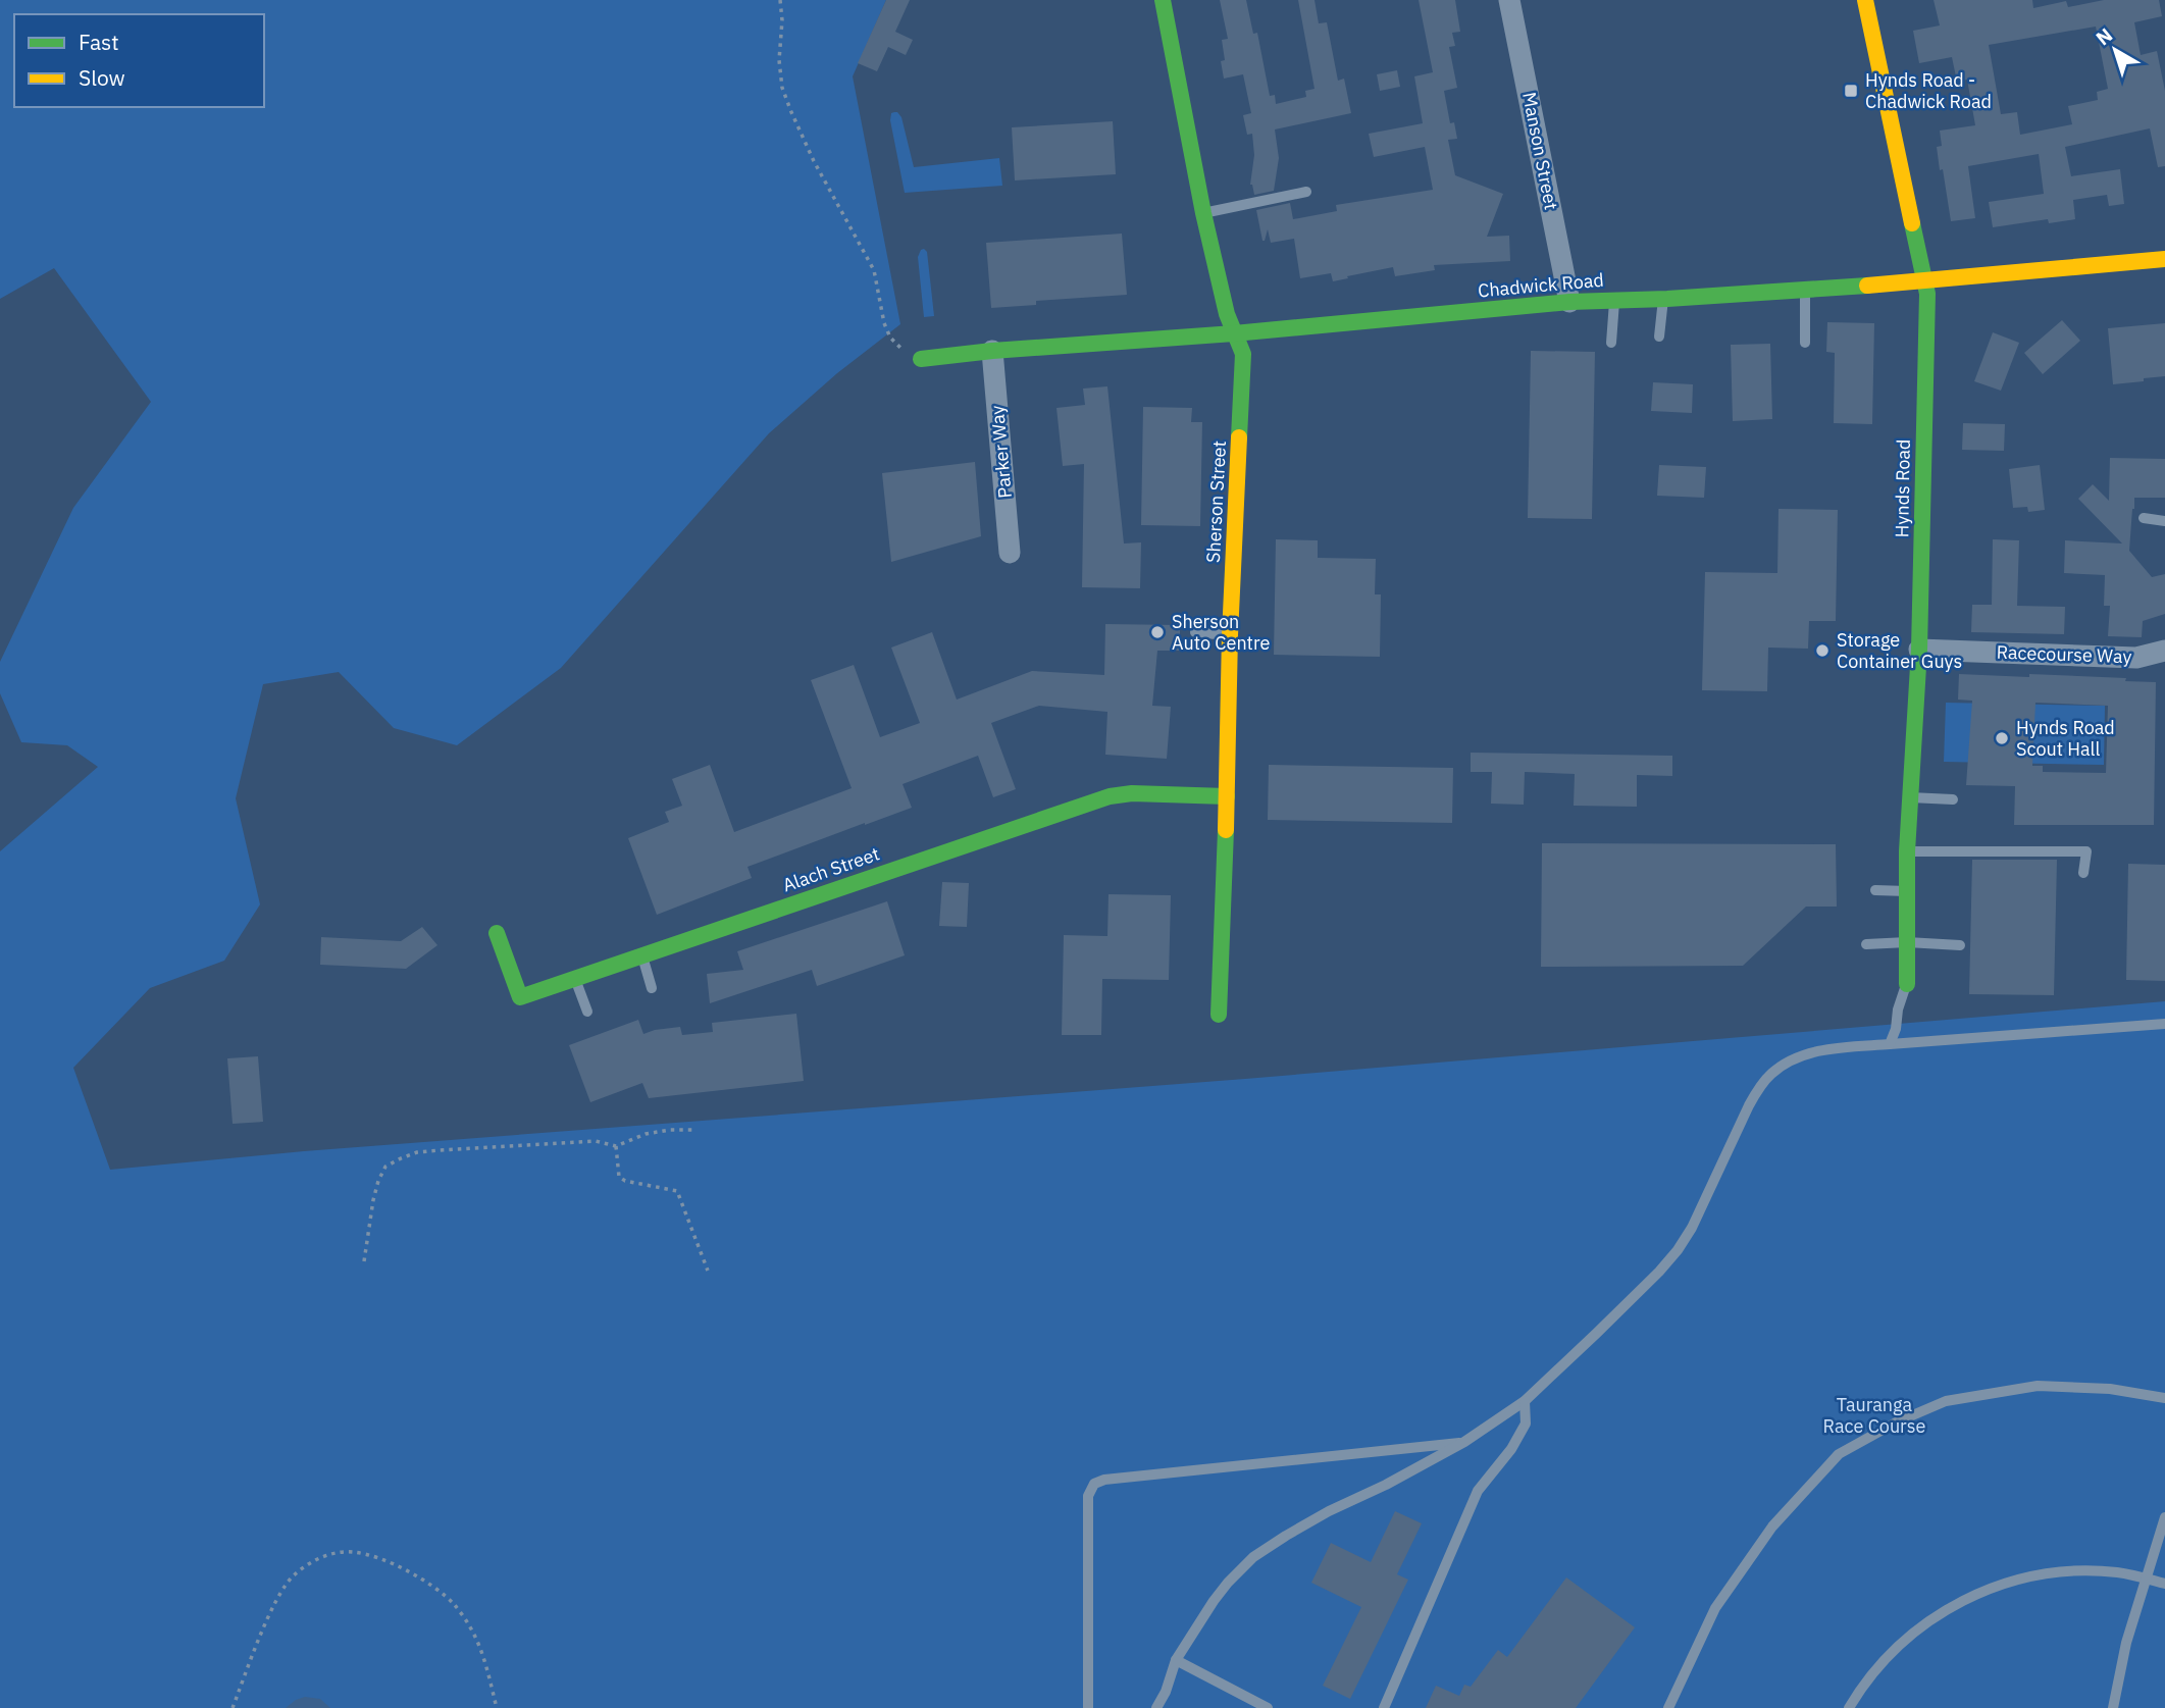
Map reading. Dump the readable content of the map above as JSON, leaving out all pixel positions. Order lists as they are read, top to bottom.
{
  "streets": {
    "street": [
      "Manson Street",
      "Chadwick Road",
      "Parker Way",
      "Hynds Road",
      "Sherson Street",
      "Racecourse Way",
      "Alach Street"
    ]
  },
  "crossings": [
    ["Manson Street", "Chadwick Road"],
    ["Chadwick Road", "Parker Way"],
    ["Chadwick Road", "Hynds Road"],
    ["Chadwick Road", "Sherson Street"],
    ["Hynds Road", "Racecourse Way"],
    ["Sherson Street", "Alach Street"]
  ],
  "parks": ["Tauranga Race Course"],
  "places": {
    "transit": ["Hynds Road - Chadwick Road"],
    "other": ["Sherson Auto Centre", "Storage Container Guys", "Hynds Road Scout Hall"]
  },
  "legend": ["Fast", "Slow"],
  "north": "top left"
}
